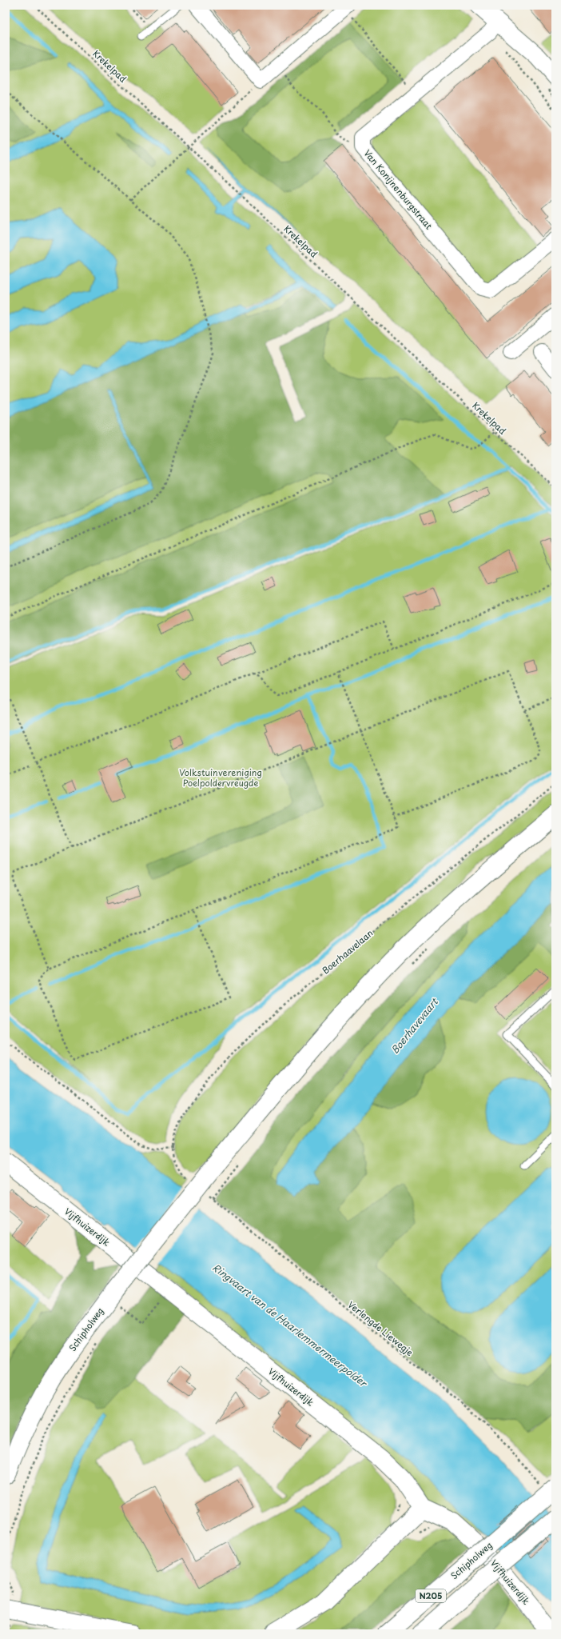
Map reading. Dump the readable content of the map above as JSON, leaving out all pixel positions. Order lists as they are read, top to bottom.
{
  "streets": {
    "main road": ["Vijfhuizerdijk", "Schipholweg", "N205"],
    "street": ["Van Konijnenburgstraat"],
    "path": ["Krekelpad", "Boerhaavelaan", "Verlengde Liewegje"]
  },
  "crossings": [
    ["Verlengde Liewegje", "Schipholweg"]
  ],
  "water": ["Boerhavevaart", "Ringvaart van de Haarlemmermeerpolder"],
  "parks": ["Volkstuinvereniging Poelpoldervreugde"]
}
